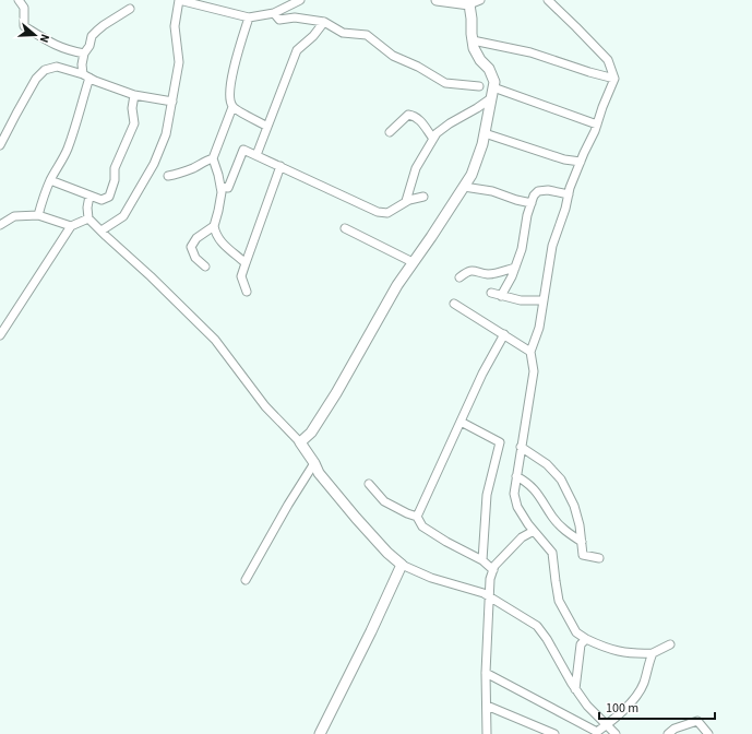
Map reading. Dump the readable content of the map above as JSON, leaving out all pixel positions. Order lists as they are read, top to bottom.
{
  "scale_bar": "100 m",
  "north": "right"
}
